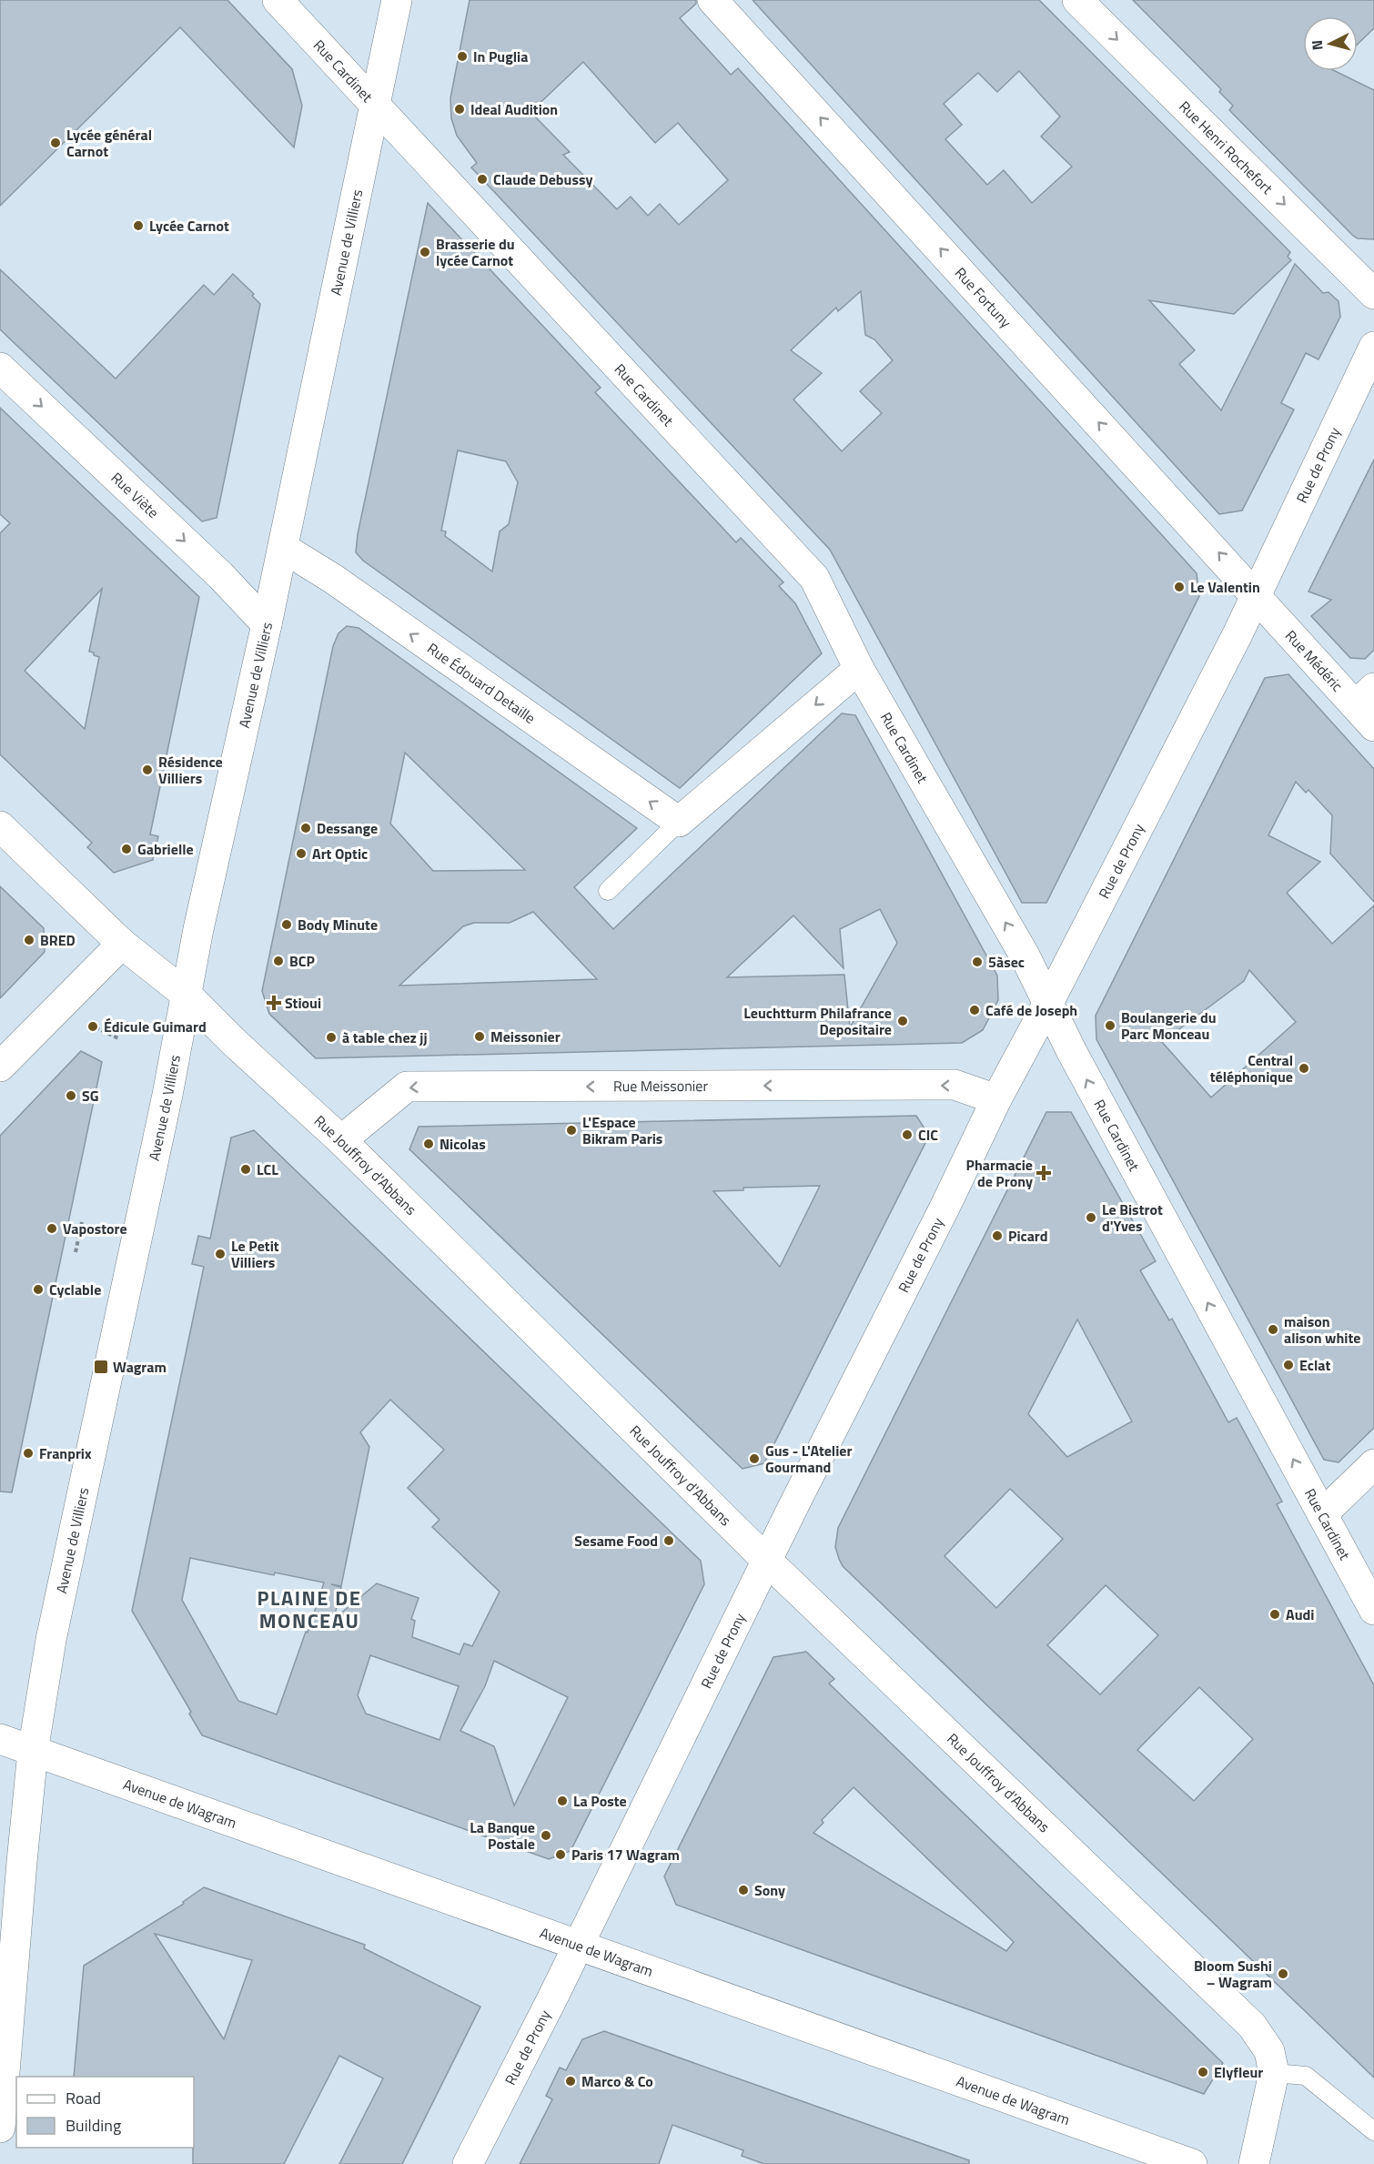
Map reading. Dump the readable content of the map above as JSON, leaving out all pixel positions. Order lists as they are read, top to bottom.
{
  "streets": {
    "street": [
      "Rue Cardinet",
      "Rue Henri Rochefort",
      "Avenue de Villiers",
      "Rue Fortuny",
      "Rue de Prony",
      "Rue Viète",
      "Rue Médéric",
      "Rue Édouard Detaille",
      "Rue Meissonier",
      "Rue Jouffroy d'Abbans",
      "Avenue de Wagram"
    ]
  },
  "crossings": [
    ["Rue Cardinet", "Avenue de Villiers"],
    ["Rue Cardinet", "Rue de Prony"],
    ["Avenue de Villiers", "Rue Viète"],
    ["Avenue de Villiers", "Rue Édouard Detaille"],
    ["Avenue de Villiers", "Rue Jouffroy d'Abbans"],
    ["Avenue de Villiers", "Avenue de Wagram"],
    ["Rue Fortuny", "Rue de Prony"],
    ["Rue Fortuny", "Rue Médéric"],
    ["Rue de Prony", "Rue Médéric"],
    ["Rue de Prony", "Rue Meissonier"],
    ["Rue de Prony", "Rue Jouffroy d'Abbans"],
    ["Rue de Prony", "Avenue de Wagram"],
    ["Rue Meissonier", "Rue Jouffroy d'Abbans"]
  ],
  "one_way": [
    "Rue Cardinet",
    "Rue Henri Rochefort",
    "Rue Fortuny",
    "Rue Viète",
    "Rue Édouard Detaille",
    "Rue Meissonier"
  ],
  "districts": ["PLAINE DE MONCEAU"],
  "places": {
    "other": [
      "In Puglia",
      "Ideal Audition",
      "Lycée général Carnot",
      "Claude Debussy",
      "Lycée Carnot",
      "Brasserie du lycée Carnot",
      "Le Valentin",
      "Résidence Villiers",
      "Dessange",
      "Gabrielle",
      "Art Optic",
      "Body Minute",
      "BRED",
      "BCP",
      "5àsec",
      "Café de Joseph",
      "Leuchtturm Philafrance Depositaire",
      "Boulangerie du Parc Monceau",
      "Édicule Guimard",
      "Meissonier",
      "à table chez jj",
      "Central téléphonique",
      "SG",
      "L'Espace Bikram Paris",
      "CIC",
      "Nicolas",
      "LCL",
      "Le Bistrot d'Yves",
      "Vapostore",
      "Picard",
      "Le Petit Villiers",
      "Cyclable",
      "maison alison white",
      "Eclat",
      "Franprix",
      "Gus - L'Atelier Gourmand",
      "Sesame Food",
      "Audi",
      "La Poste",
      "La Banque Postale",
      "Paris 17 Wagram",
      "Sony",
      "Bloom Sushi – Wagram",
      "Elyfleur",
      "Marco & Co"
    ],
    "health": ["Stioui", "Pharmacie de Prony"],
    "transit": ["Wagram"]
  },
  "legend": ["Road", "Building"],
  "north": "left"
}
